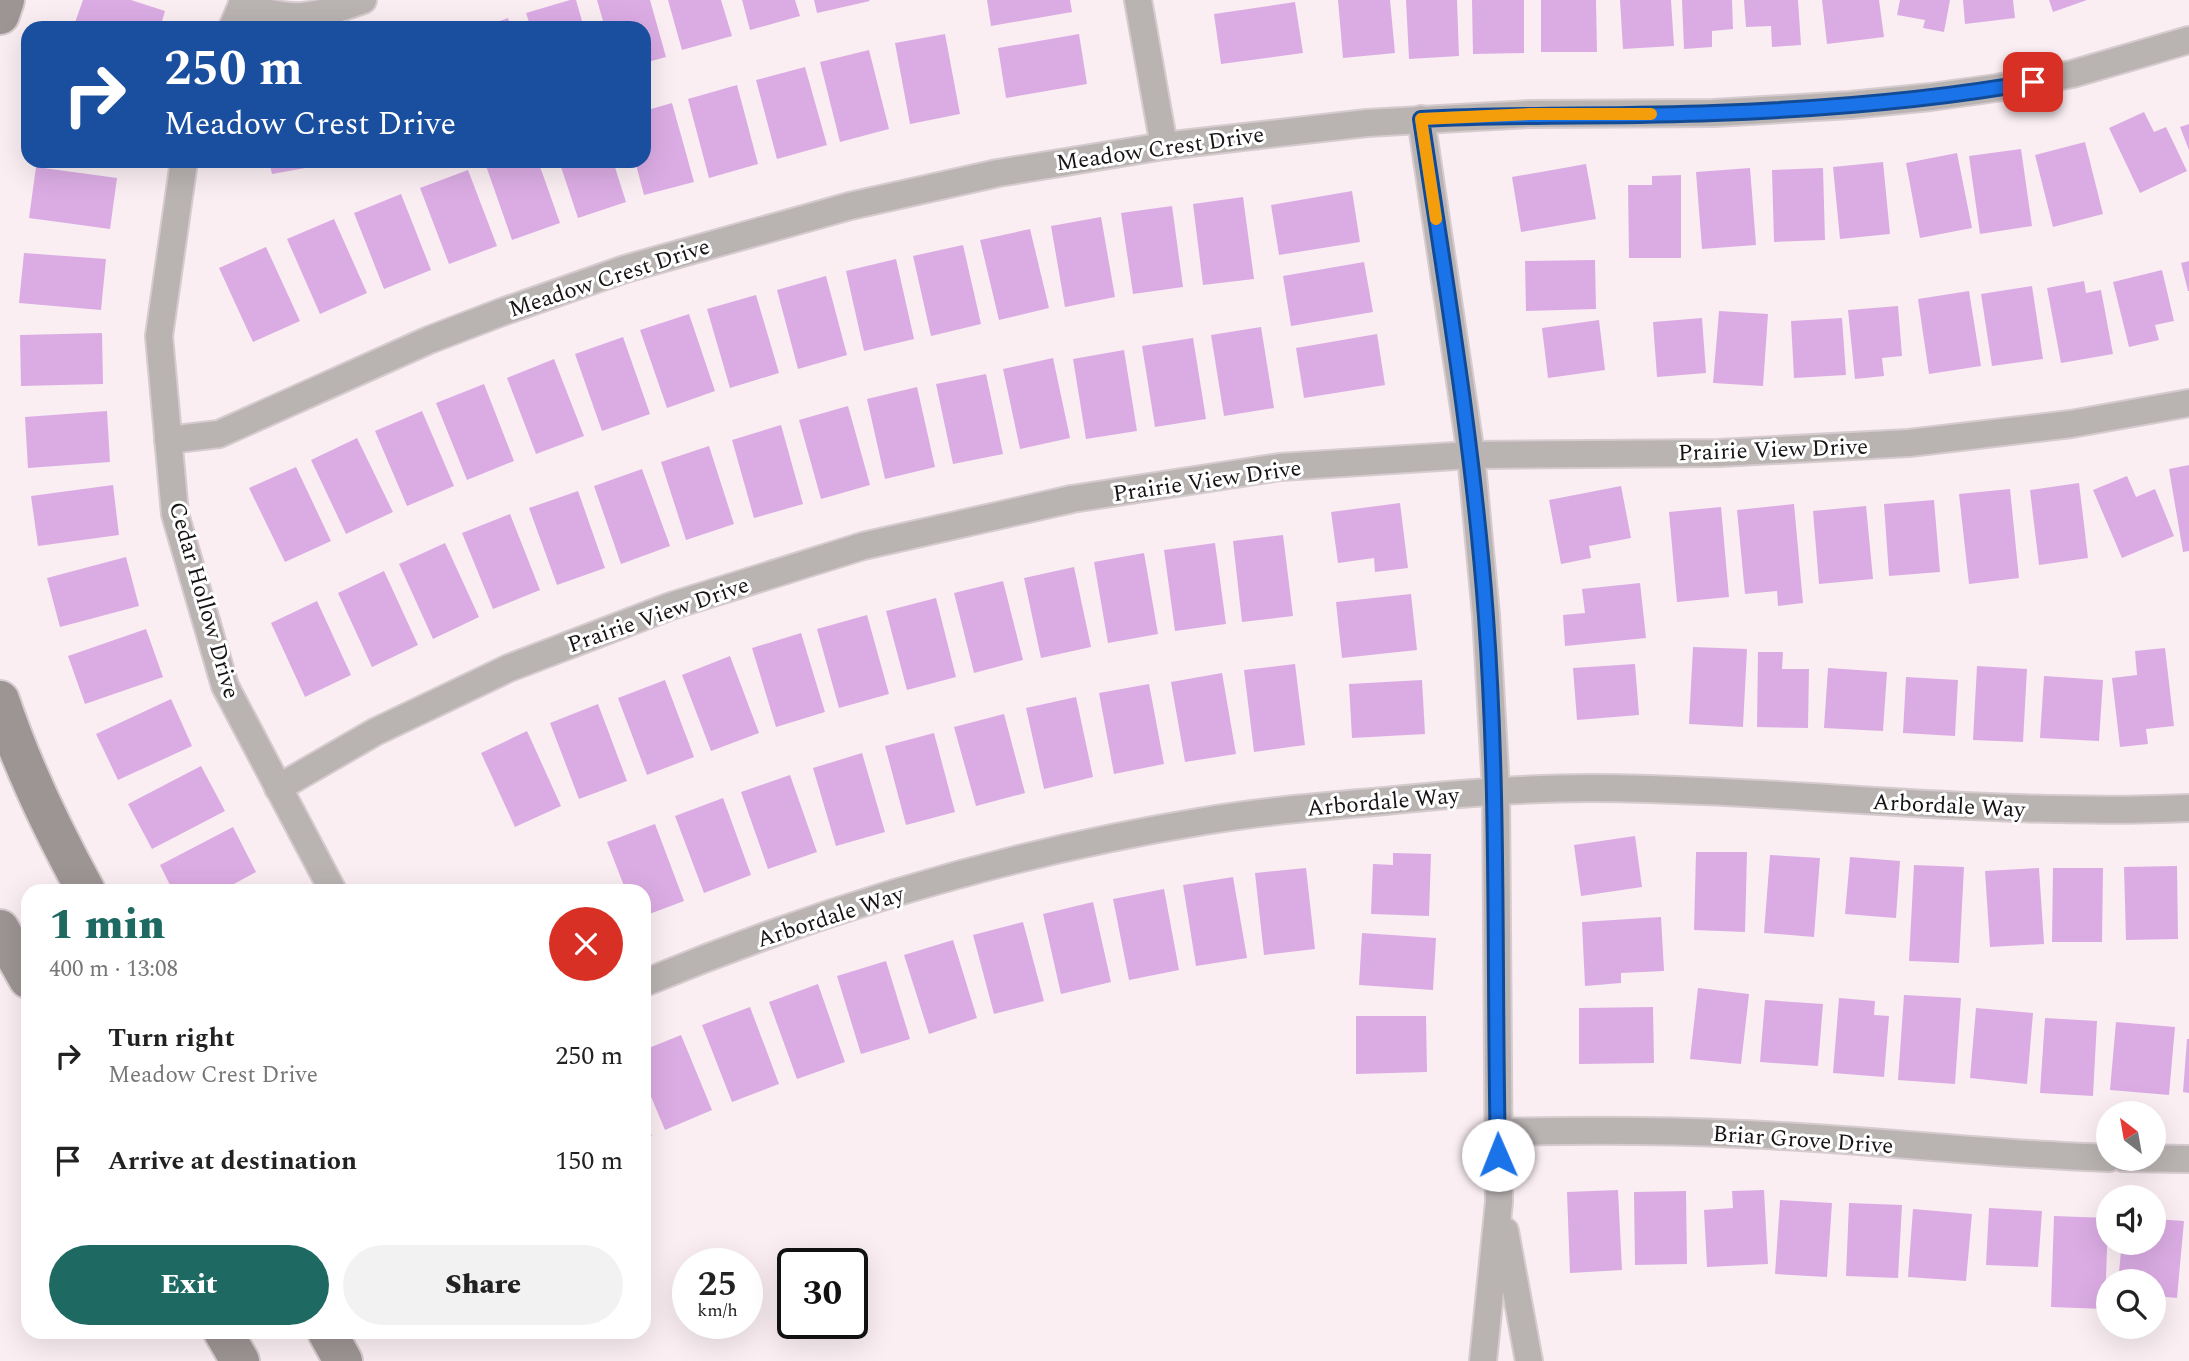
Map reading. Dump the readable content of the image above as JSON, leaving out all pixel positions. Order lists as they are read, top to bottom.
{
  "streets": {
    "street": [
      "Meadow Crest Drive",
      "Prairie View Drive",
      "Cedar Hollow Drive",
      "Arbordale Way",
      "Briar Grove Drive"
    ]
  },
  "crossings": [
    ["Meadow Crest Drive", "Cedar Hollow Drive"],
    ["Prairie View Drive", "Cedar Hollow Drive"]
  ],
  "north": "top left",
  "page": {
    "turn": ["250 m", "Meadow Crest Drive"],
    "heading": ["1 min", "400 m · 13:08"],
    "list": [
      {
        "name": "Turn right",
        "note": "Meadow Crest Drive",
        "value": "250 m"
      },
      {
        "name": "Arrive at destination",
        "value": "150 m"
      }
    ],
    "buttons": ["Exit", "Share"],
    "speed": "25 km/h",
    "limit": "30"
  }
}
